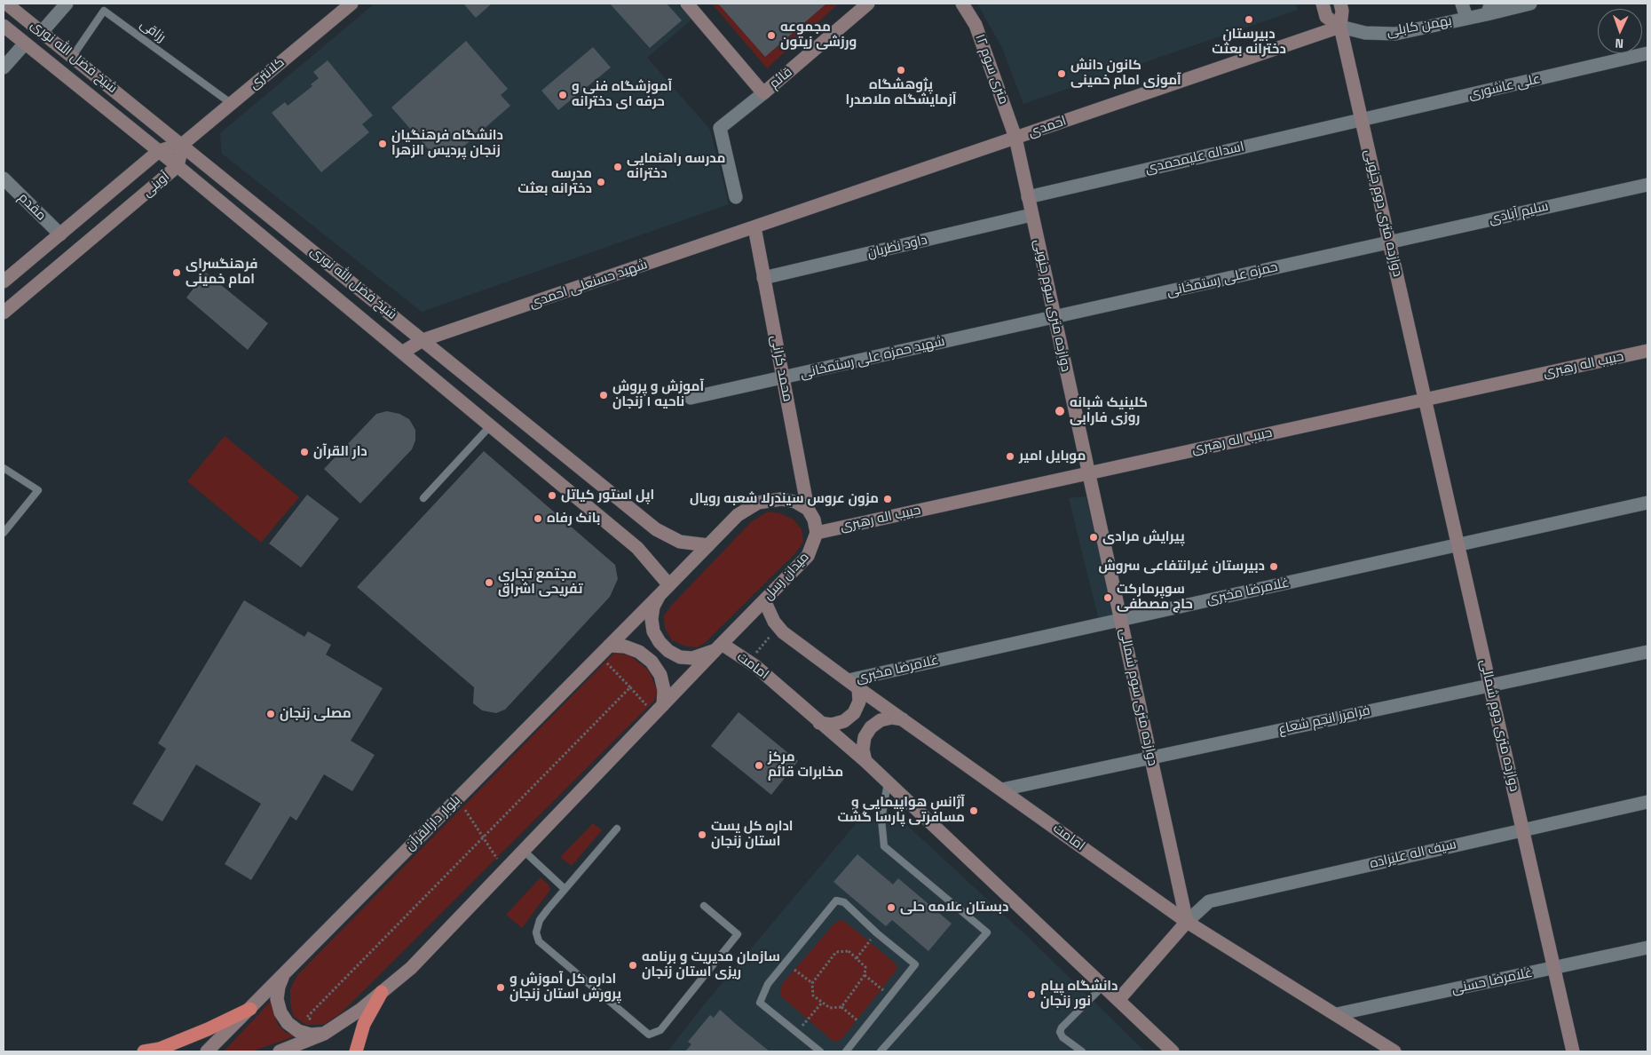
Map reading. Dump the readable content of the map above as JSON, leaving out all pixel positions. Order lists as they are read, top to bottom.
{
  "streets": {
    "main road": [
      "شیخ فضل الله نوری",
      "۱۲ متری سوم",
      "کلانتری",
      "قائم",
      "احمدی",
      "آوینی",
      "دوازده متری دوم جنوبی",
      "شهید حسنعلی احمدی",
      "دوازده متری سوم جنوبی",
      "حبیب اله رهبری",
      "محمد کرانی",
      "میدان رسل",
      "امامت",
      "دوازده متری سوم شمالی",
      "دوازده متری دوم شمالی",
      "بلوار دارالقرآن"
    ],
    "street": [
      "بهمن کابلی",
      "علی عاشوری",
      "اسداله علیمحمدی",
      "مقدم",
      "سلیم آبادی",
      "داود نظریان",
      "حمزه علی رستمخانی",
      "شهید حمزه علی رستمخانی",
      "غلامرضا مخبری",
      "فرامرز انجم شعاع",
      "سیف اله علیزاده",
      "غلامرضا حسنی"
    ],
    "lane": ["رزاقی"]
  },
  "crossings": [
    ["بهمن کابلی", "احمدی"],
    ["بهمن کابلی", "دوازده متری دوم جنوبی"],
    ["رزاقی", "شیخ فضل الله نوری"],
    ["رزاقی", "کلانتری"],
    ["شیخ فضل الله نوری", "کلانتری"],
    ["شیخ فضل الله نوری", "آوینی"],
    ["شیخ فضل الله نوری", "شهید حسنعلی احمدی"],
    ["شیخ فضل الله نوری", "میدان رسل"],
    ["۱۲ متری سوم", "احمدی"],
    ["۱۲ متری سوم", "دوازده متری سوم جنوبی"],
    ["کلانتری", "آوینی"],
    ["علی عاشوری", "اسداله علیمحمدی"],
    ["علی عاشوری", "دوازده متری دوم جنوبی"],
    ["احمدی", "دوازده متری دوم جنوبی"],
    ["احمدی", "شهید حسنعلی احمدی"],
    ["احمدی", "دوازده متری سوم جنوبی"],
    ["احمدی", "محمد کرانی"],
    ["اسداله علیمحمدی", "دوازده متری دوم جنوبی"],
    ["اسداله علیمحمدی", "دوازده متری سوم جنوبی"],
    ["آوینی", "مقدم"],
    ["دوازده متری دوم جنوبی", "سلیم آبادی"],
    ["دوازده متری دوم جنوبی", "حمزه علی رستمخانی"],
    ["دوازده متری دوم جنوبی", "حبیب اله رهبری"],
    ["دوازده متری دوم جنوبی", "دوازده متری دوم شمالی"],
    ["سلیم آبادی", "حمزه علی رستمخانی"],
    ["داود نظریان", "دوازده متری سوم جنوبی"],
    ["داود نظریان", "محمد کرانی"],
    ["حمزه علی رستمخانی", "دوازده متری سوم جنوبی"],
    ["حمزه علی رستمخانی", "شهید حمزه علی رستمخانی"],
    ["شهید حسنعلی احمدی", "محمد کرانی"],
    ["دوازده متری سوم جنوبی", "شهید حمزه علی رستمخانی"],
    ["دوازده متری سوم جنوبی", "حبیب اله رهبری"],
    ["دوازده متری سوم جنوبی", "دوازده متری سوم شمالی"],
    ["شهید حمزه علی رستمخانی", "محمد کرانی"],
    ["حبیب اله رهبری", "میدان رسل"],
    ["حبیب اله رهبری", "دوازده متری سوم شمالی"],
    ["حبیب اله رهبری", "دوازده متری دوم شمالی"],
    ["محمد کرانی", "میدان رسل"],
    ["میدان رسل", "امامت"],
    ["میدان رسل", "بلوار دارالقرآن"],
    ["غلامرضا مخبری", "امامت"],
    ["غلامرضا مخبری", "دوازده متری سوم شمالی"],
    ["غلامرضا مخبری", "دوازده متری دوم شمالی"],
    ["امامت", "دوازده متری سوم شمالی"],
    ["امامت", "فرامرز انجم شعاع"],
    ["امامت", "سیف اله علیزاده"],
    ["امامت", "غلامرضا حسنی"],
    ["دوازده متری سوم شمالی", "فرامرز انجم شعاع"],
    ["دوازده متری سوم شمالی", "سیف اله علیزاده"],
    ["فرامرز انجم شعاع", "دوازده متری دوم شمالی"],
    ["دوازده متری دوم شمالی", "سیف اله علیزاده"],
    ["دوازده متری دوم شمالی", "غلامرضا حسنی"]
  ],
  "places": [
    "دبیرستان دخترانه بعثت",
    "مجموعه ورزشی زیتون",
    "پژوهشگاه آزمایشگاه ملاصدرا",
    "کانون دانش آموزی امام خمینی",
    "آموزشگاه فنی و حرفه ای دخترانه",
    "دانشگاه فرهنگیان زنجان پردیس الزهرا",
    "مدرسه راهنمایی دخترانه",
    "مدرسه دخترانه بعثت",
    "فرهنگسرای امام خمینی",
    "آموزش و پروش ناحیه ۱ زنجان",
    "کلینیک شبانه روزی فارابی",
    "دار القرآن",
    "موبایل امیر",
    "اپل استور کیاتل",
    "مزون عروس سیندرلا شعبه رویال",
    "بانک رفاه",
    "پیرایش مرادی",
    "دبیرستان غیرانتفاعی سروش",
    "مجتمع تجاری تفریحی اشراق",
    "سوپرمارکت حاج مصطفی",
    "مصلی زنجان",
    "مرکز مخابرات قائم",
    "آژانس هواپیمایی و مسافرتی پارسا گشت",
    "اداره کل پست استان زنجان",
    "دبستان علامه حلی",
    "سازمان مدیریت و برنامه ریزی استان زنجان",
    "اداره کل آموزش و پرورش استان زنجان",
    "دانشگاه پیام نور زنجان"
  ],
  "north": "bottom"
}
